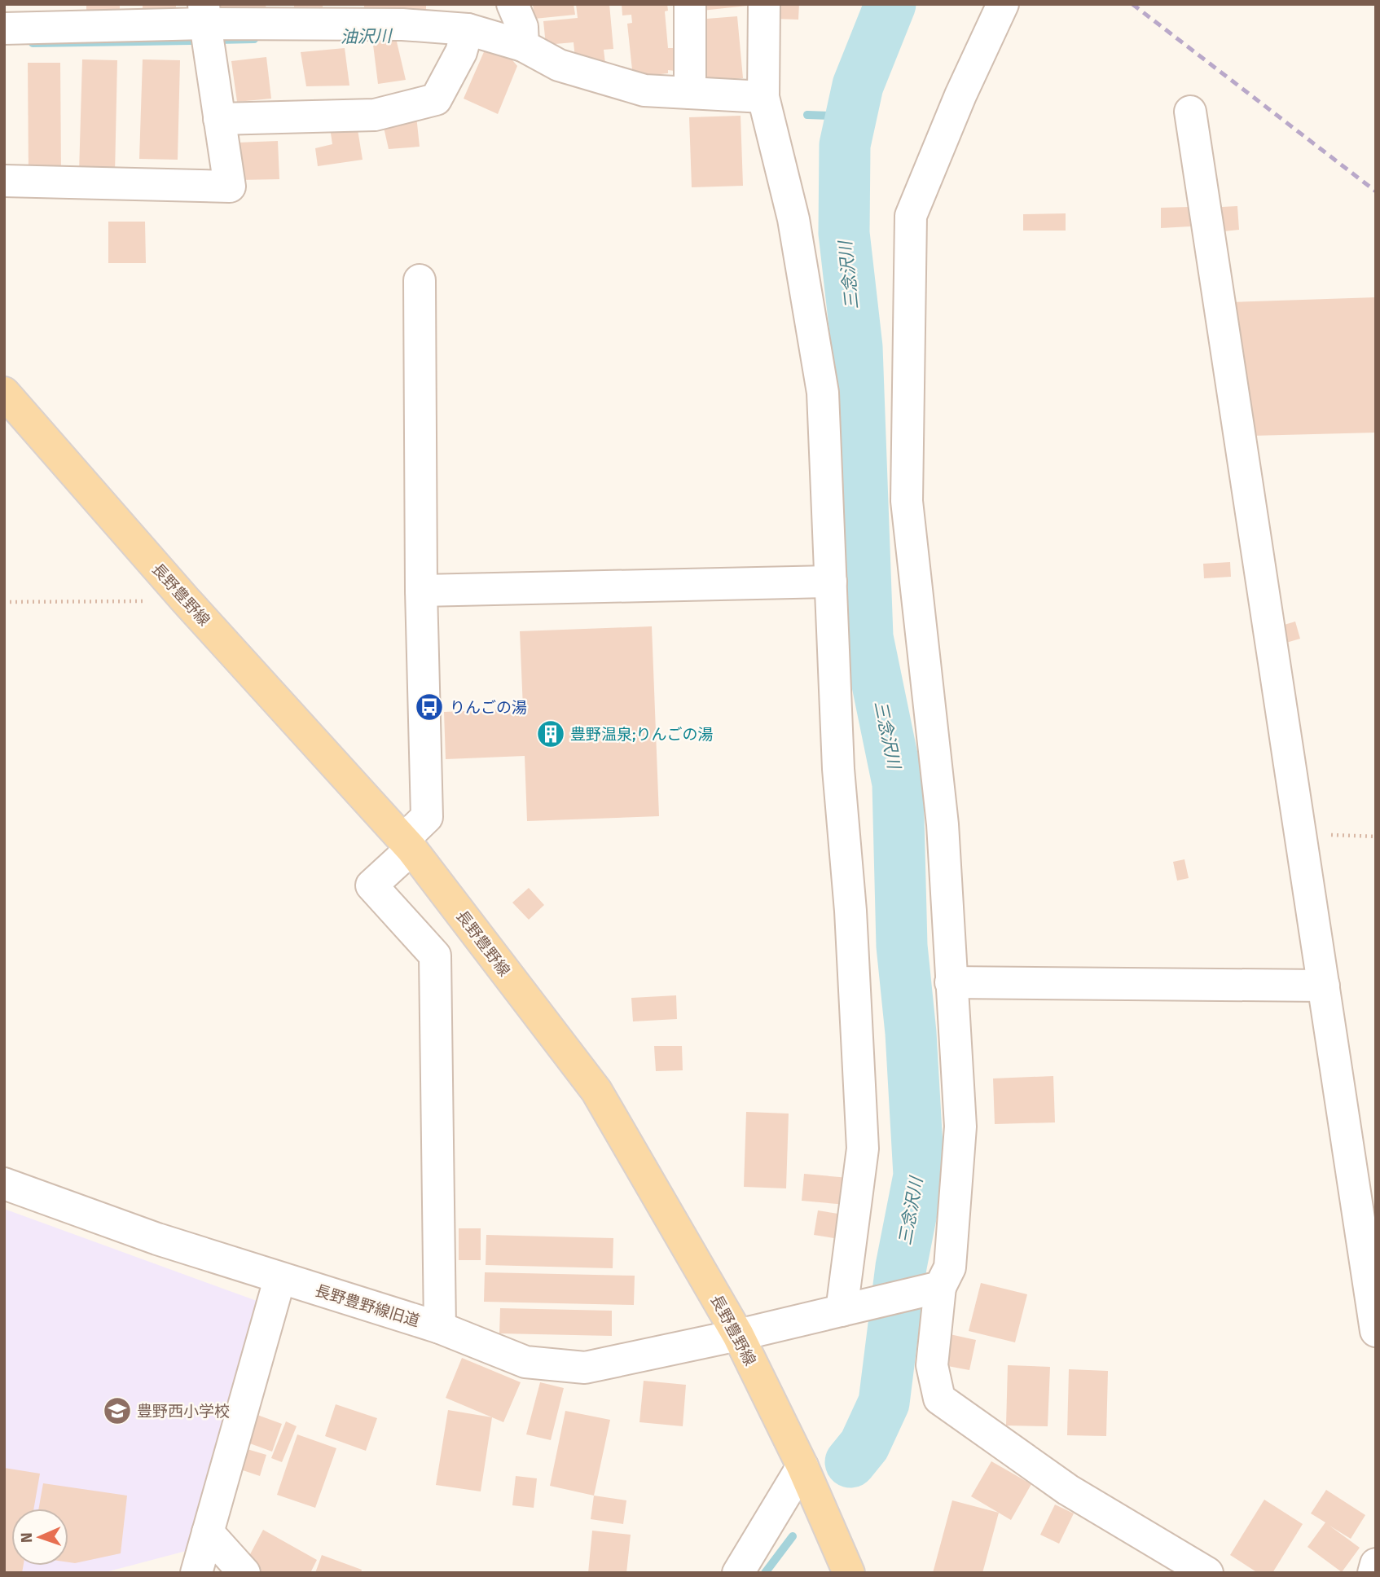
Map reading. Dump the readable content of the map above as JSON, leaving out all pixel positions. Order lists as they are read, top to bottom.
{
  "streets": {
    "main road": ["長野豊野線"],
    "street": ["長野豊野線旧道"]
  },
  "crossings": [
    ["長野豊野線", "長野豊野線旧道"]
  ],
  "water": ["油沢川", "三念沢川"],
  "places": {
    "bus stop": ["りんごの湯"],
    "building": ["豊野温泉;りんごの湯"],
    "school or university": ["豊野西小学校"]
  },
  "north": "left"
}
